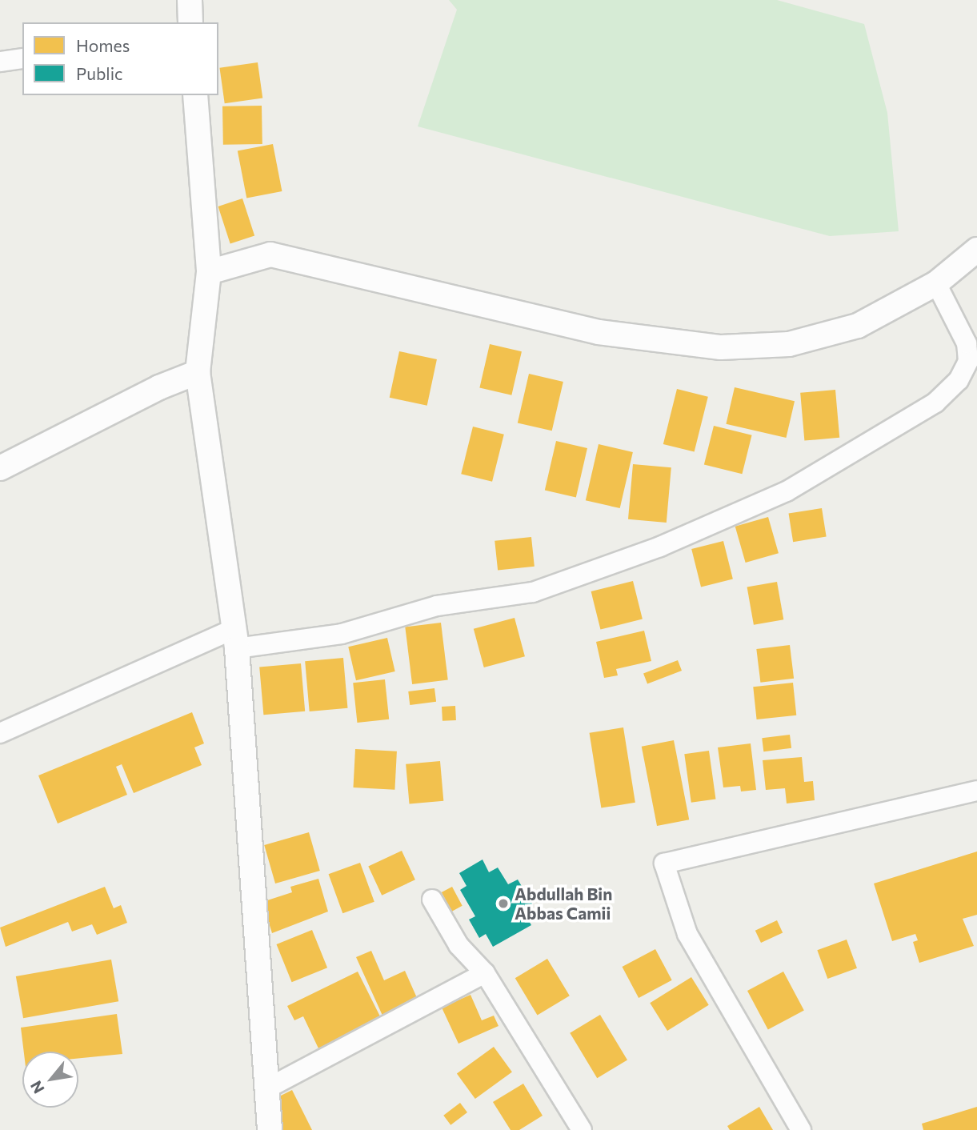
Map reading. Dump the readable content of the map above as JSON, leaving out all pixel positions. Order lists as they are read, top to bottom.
{
  "places": ["Abdullah Bin Abbas Camii"],
  "legend": ["Homes", "Public"],
  "north": "bottom left"
}
